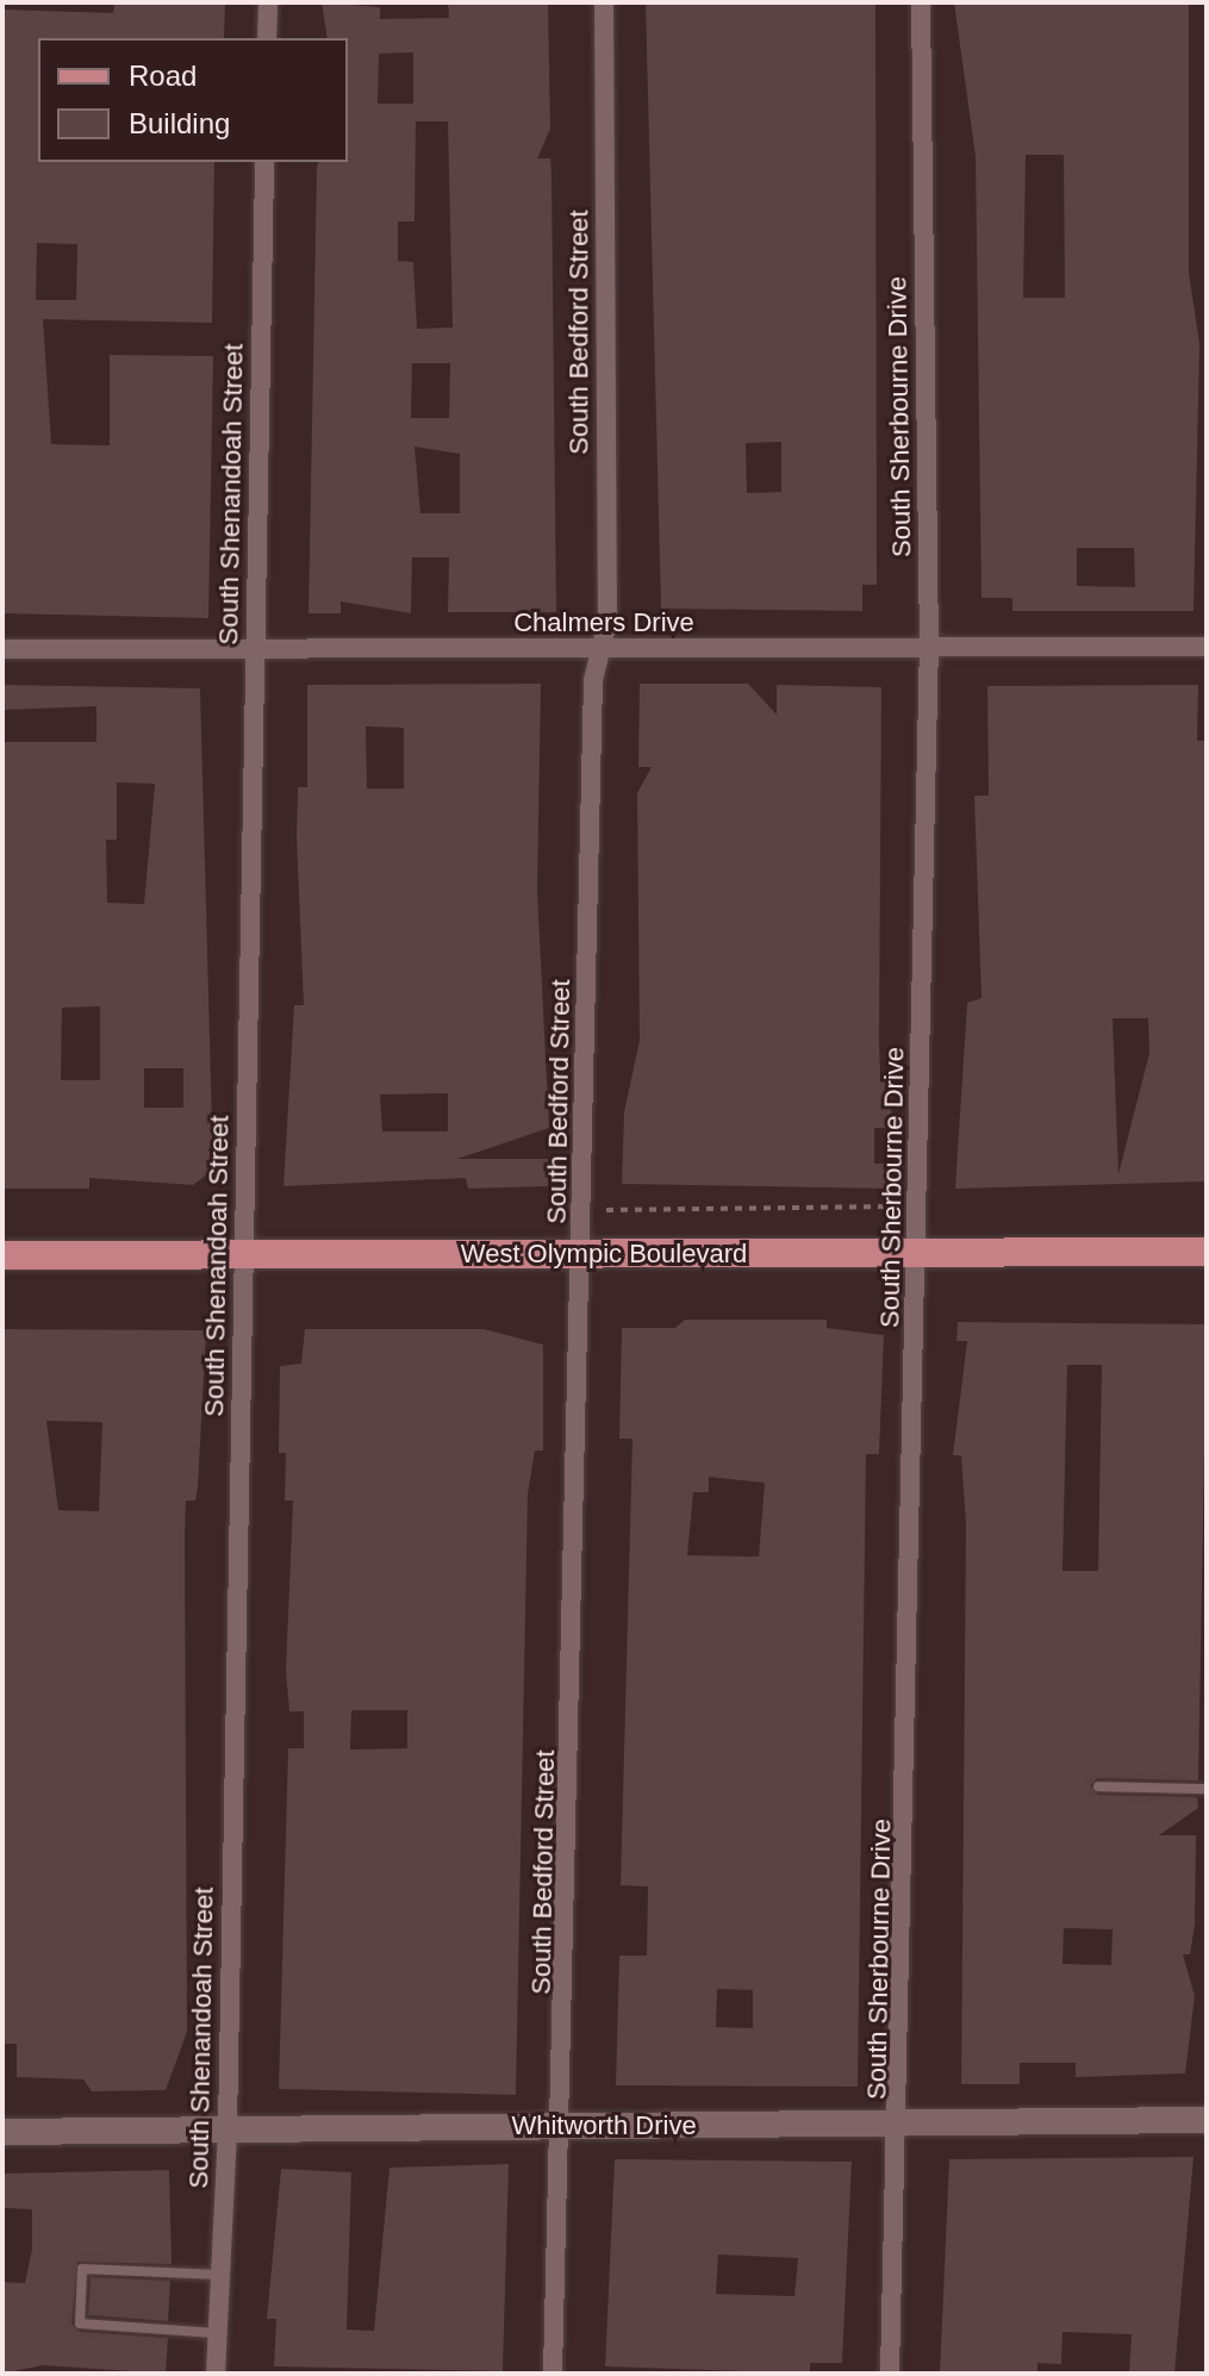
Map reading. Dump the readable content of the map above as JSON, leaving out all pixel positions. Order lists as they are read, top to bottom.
{
  "streets": {
    "main road": ["West Olympic Boulevard"],
    "street": [
      "South Bedford Street",
      "South Sherbourne Drive",
      "South Shenandoah Street",
      "Chalmers Drive",
      "Whitworth Drive"
    ]
  },
  "crossings": [
    ["South Bedford Street", "Chalmers Drive"],
    ["South Bedford Street", "West Olympic Boulevard"],
    ["South Bedford Street", "Whitworth Drive"],
    ["South Sherbourne Drive", "Chalmers Drive"],
    ["South Sherbourne Drive", "West Olympic Boulevard"],
    ["South Sherbourne Drive", "Whitworth Drive"],
    ["South Shenandoah Street", "Chalmers Drive"],
    ["South Shenandoah Street", "West Olympic Boulevard"],
    ["South Shenandoah Street", "Whitworth Drive"]
  ],
  "legend": ["Road", "Building"]
}
